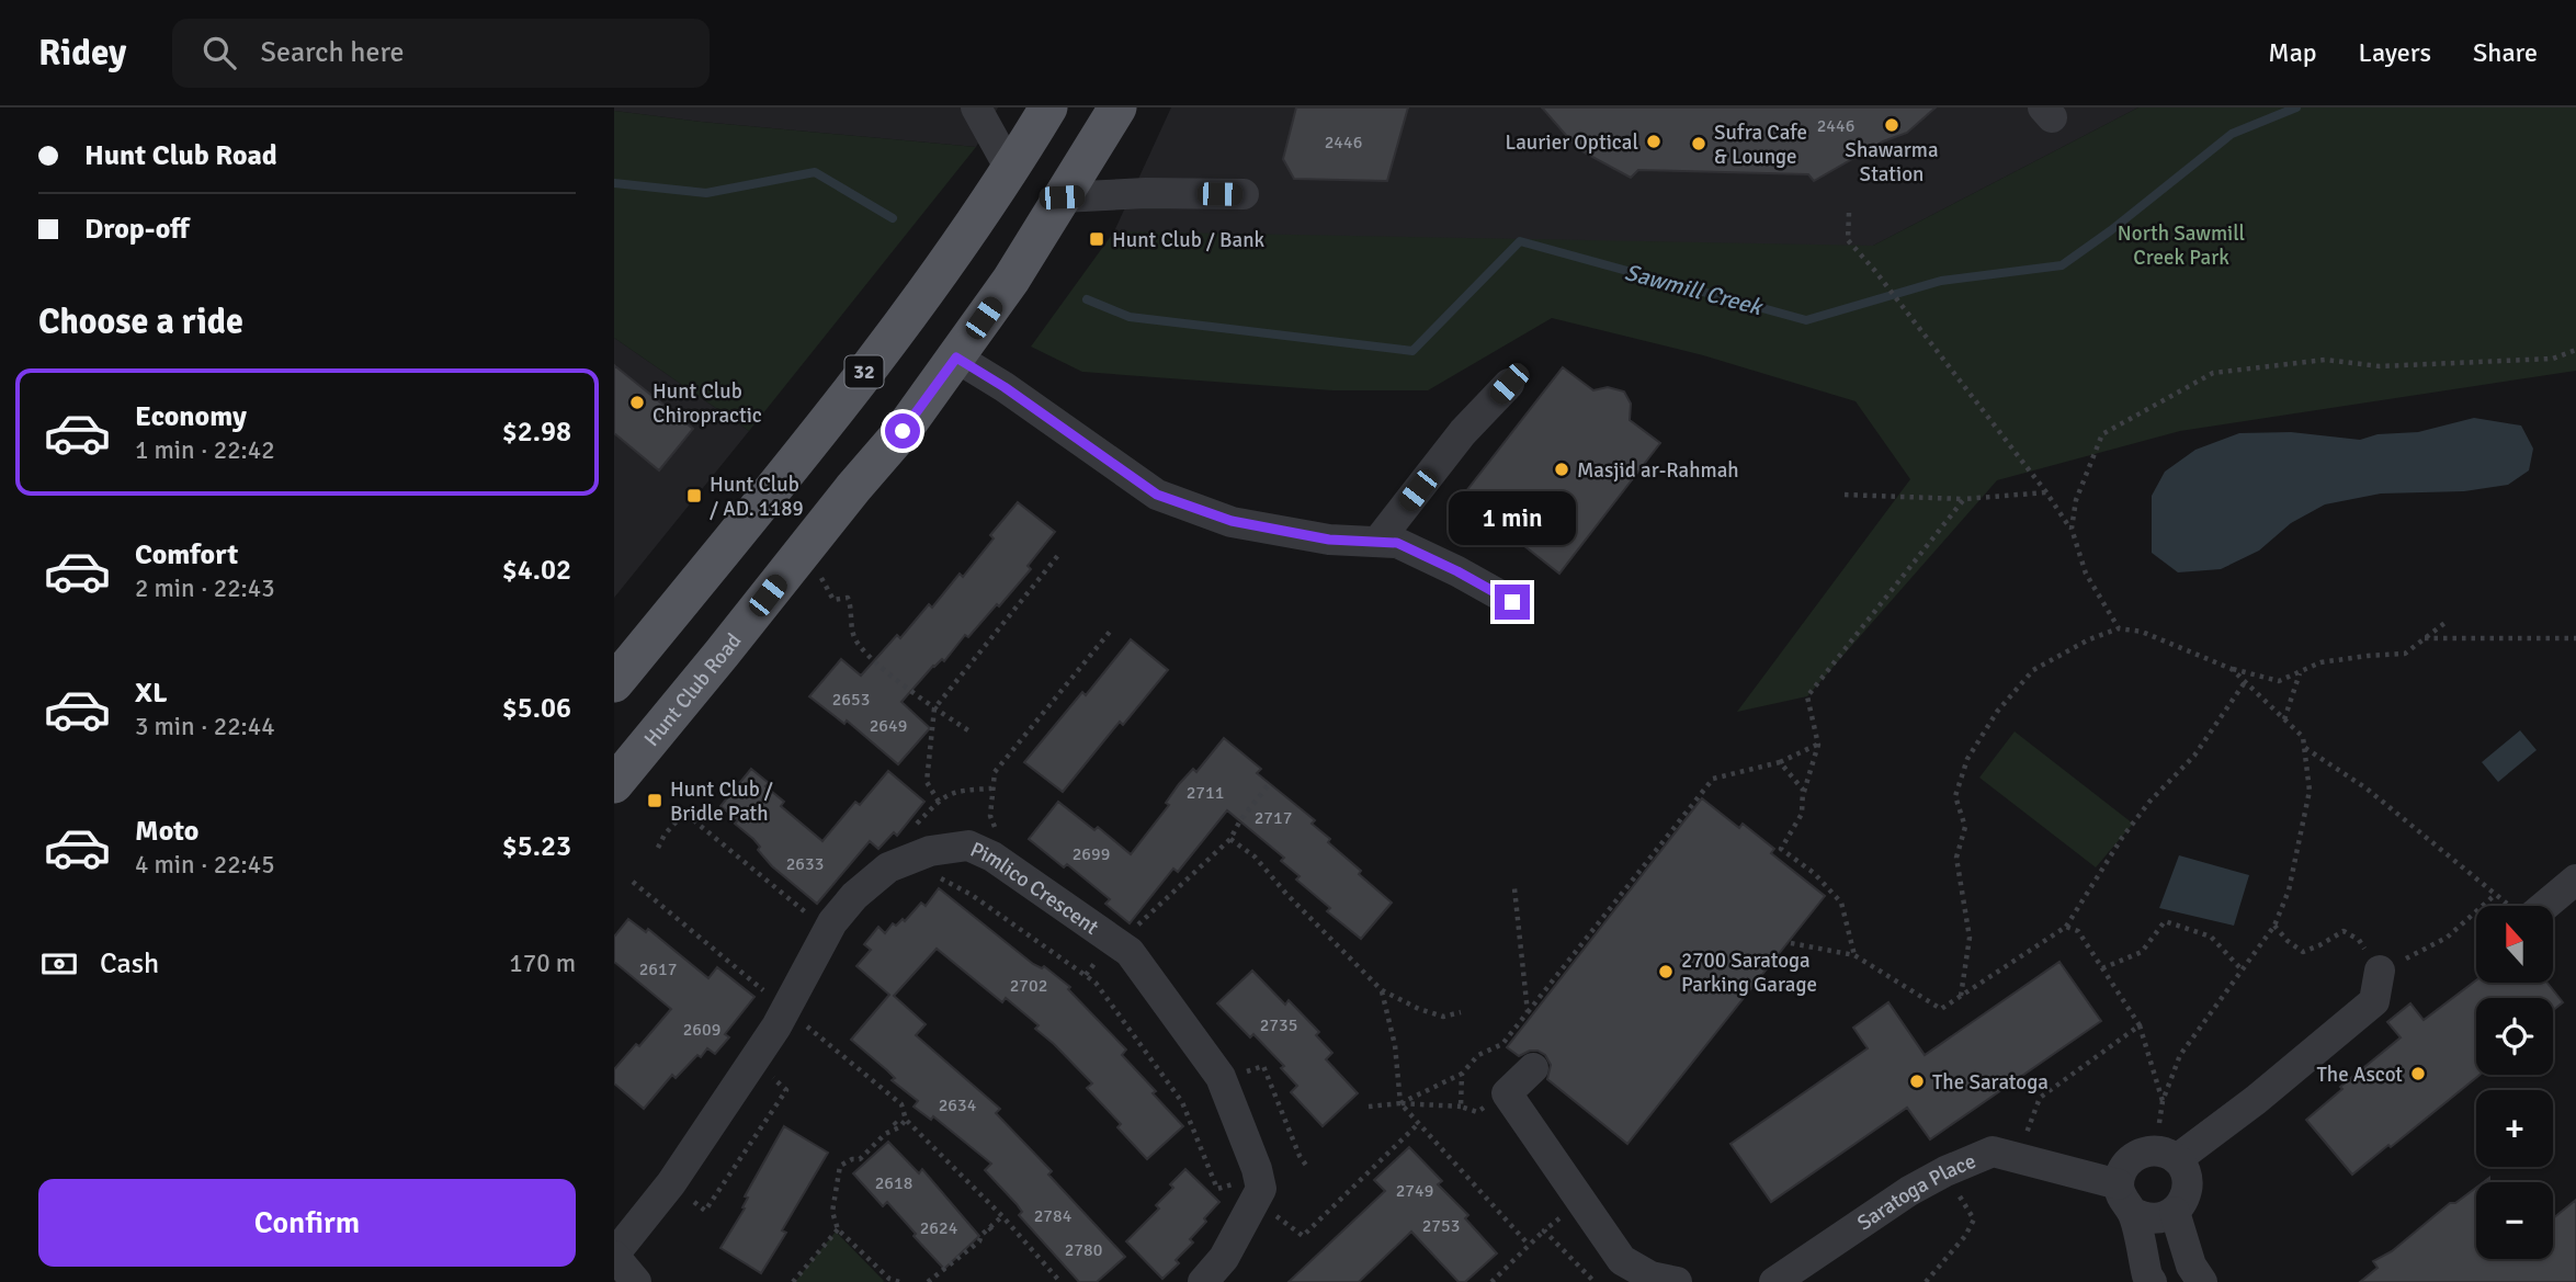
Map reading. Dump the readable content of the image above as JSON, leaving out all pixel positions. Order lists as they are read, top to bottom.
{
  "streets": {
    "main road": ["32", "Hunt Club Road"],
    "street": ["Pimlico Crescent", "Saratoga Place"]
  },
  "water": ["Sawmill Creek"],
  "parks": ["North Sawmill Creek Park"],
  "places": {
    "other": [
      "Shawarma Station",
      "Laurier Optical",
      "Sufra Cafe & Lounge",
      "Hunt Club Chiropractic",
      "Masjid ar-Rahmah",
      "2700 Saratoga Parking Garage",
      "The Ascot",
      "The Saratoga"
    ],
    "transit": ["Hunt Club / Bank", "Hunt Club / AD. 1189", "Hunt Club / Bridle Path"]
  },
  "house_numbers": [
    "2446",
    "2446",
    "2653",
    "2649",
    "2711",
    "2717",
    "2699",
    "2633",
    "2617",
    "2702",
    "2735",
    "2609",
    "2634",
    "2618",
    "2749",
    "2784",
    "2753",
    "2624",
    "2780"
  ],
  "north": "top",
  "page": {
    "header": "Ridey",
    "search": "Search here",
    "nav": ["Map", "Layers", "Share"],
    "banner": ["Hunt Club Road", "Drop-off"],
    "heading": "Choose a ride",
    "list": [
      {
        "name": "Economy",
        "note": "1 min · 22:42",
        "value": "$2.98"
      },
      {
        "name": "Comfort",
        "note": "2 min · 22:43",
        "value": "$4.02"
      },
      {
        "name": "XL",
        "note": "3 min · 22:44",
        "value": "$5.06"
      },
      {
        "name": "Moto",
        "note": "4 min · 22:45",
        "value": "$5.23"
      }
    ],
    "bubble": "1 min",
    "map_buttons": ["+", "−"],
    "pay": ["Cash", "170 m"],
    "buttons": "Confirm"
  }
}
